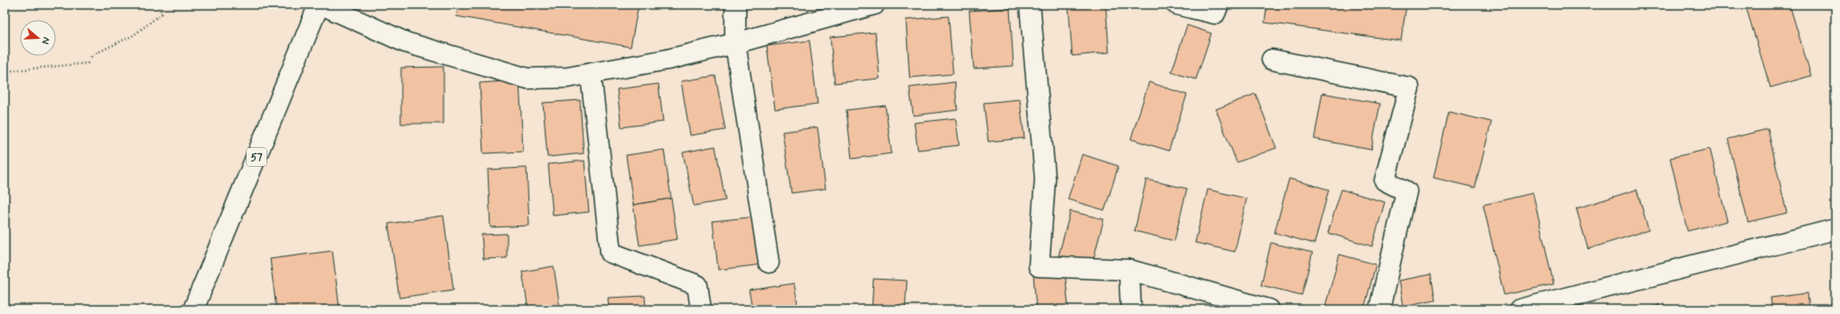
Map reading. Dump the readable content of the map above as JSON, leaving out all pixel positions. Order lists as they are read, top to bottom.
{
  "streets": {
    "main road": ["57"]
  },
  "north": "right"
}
